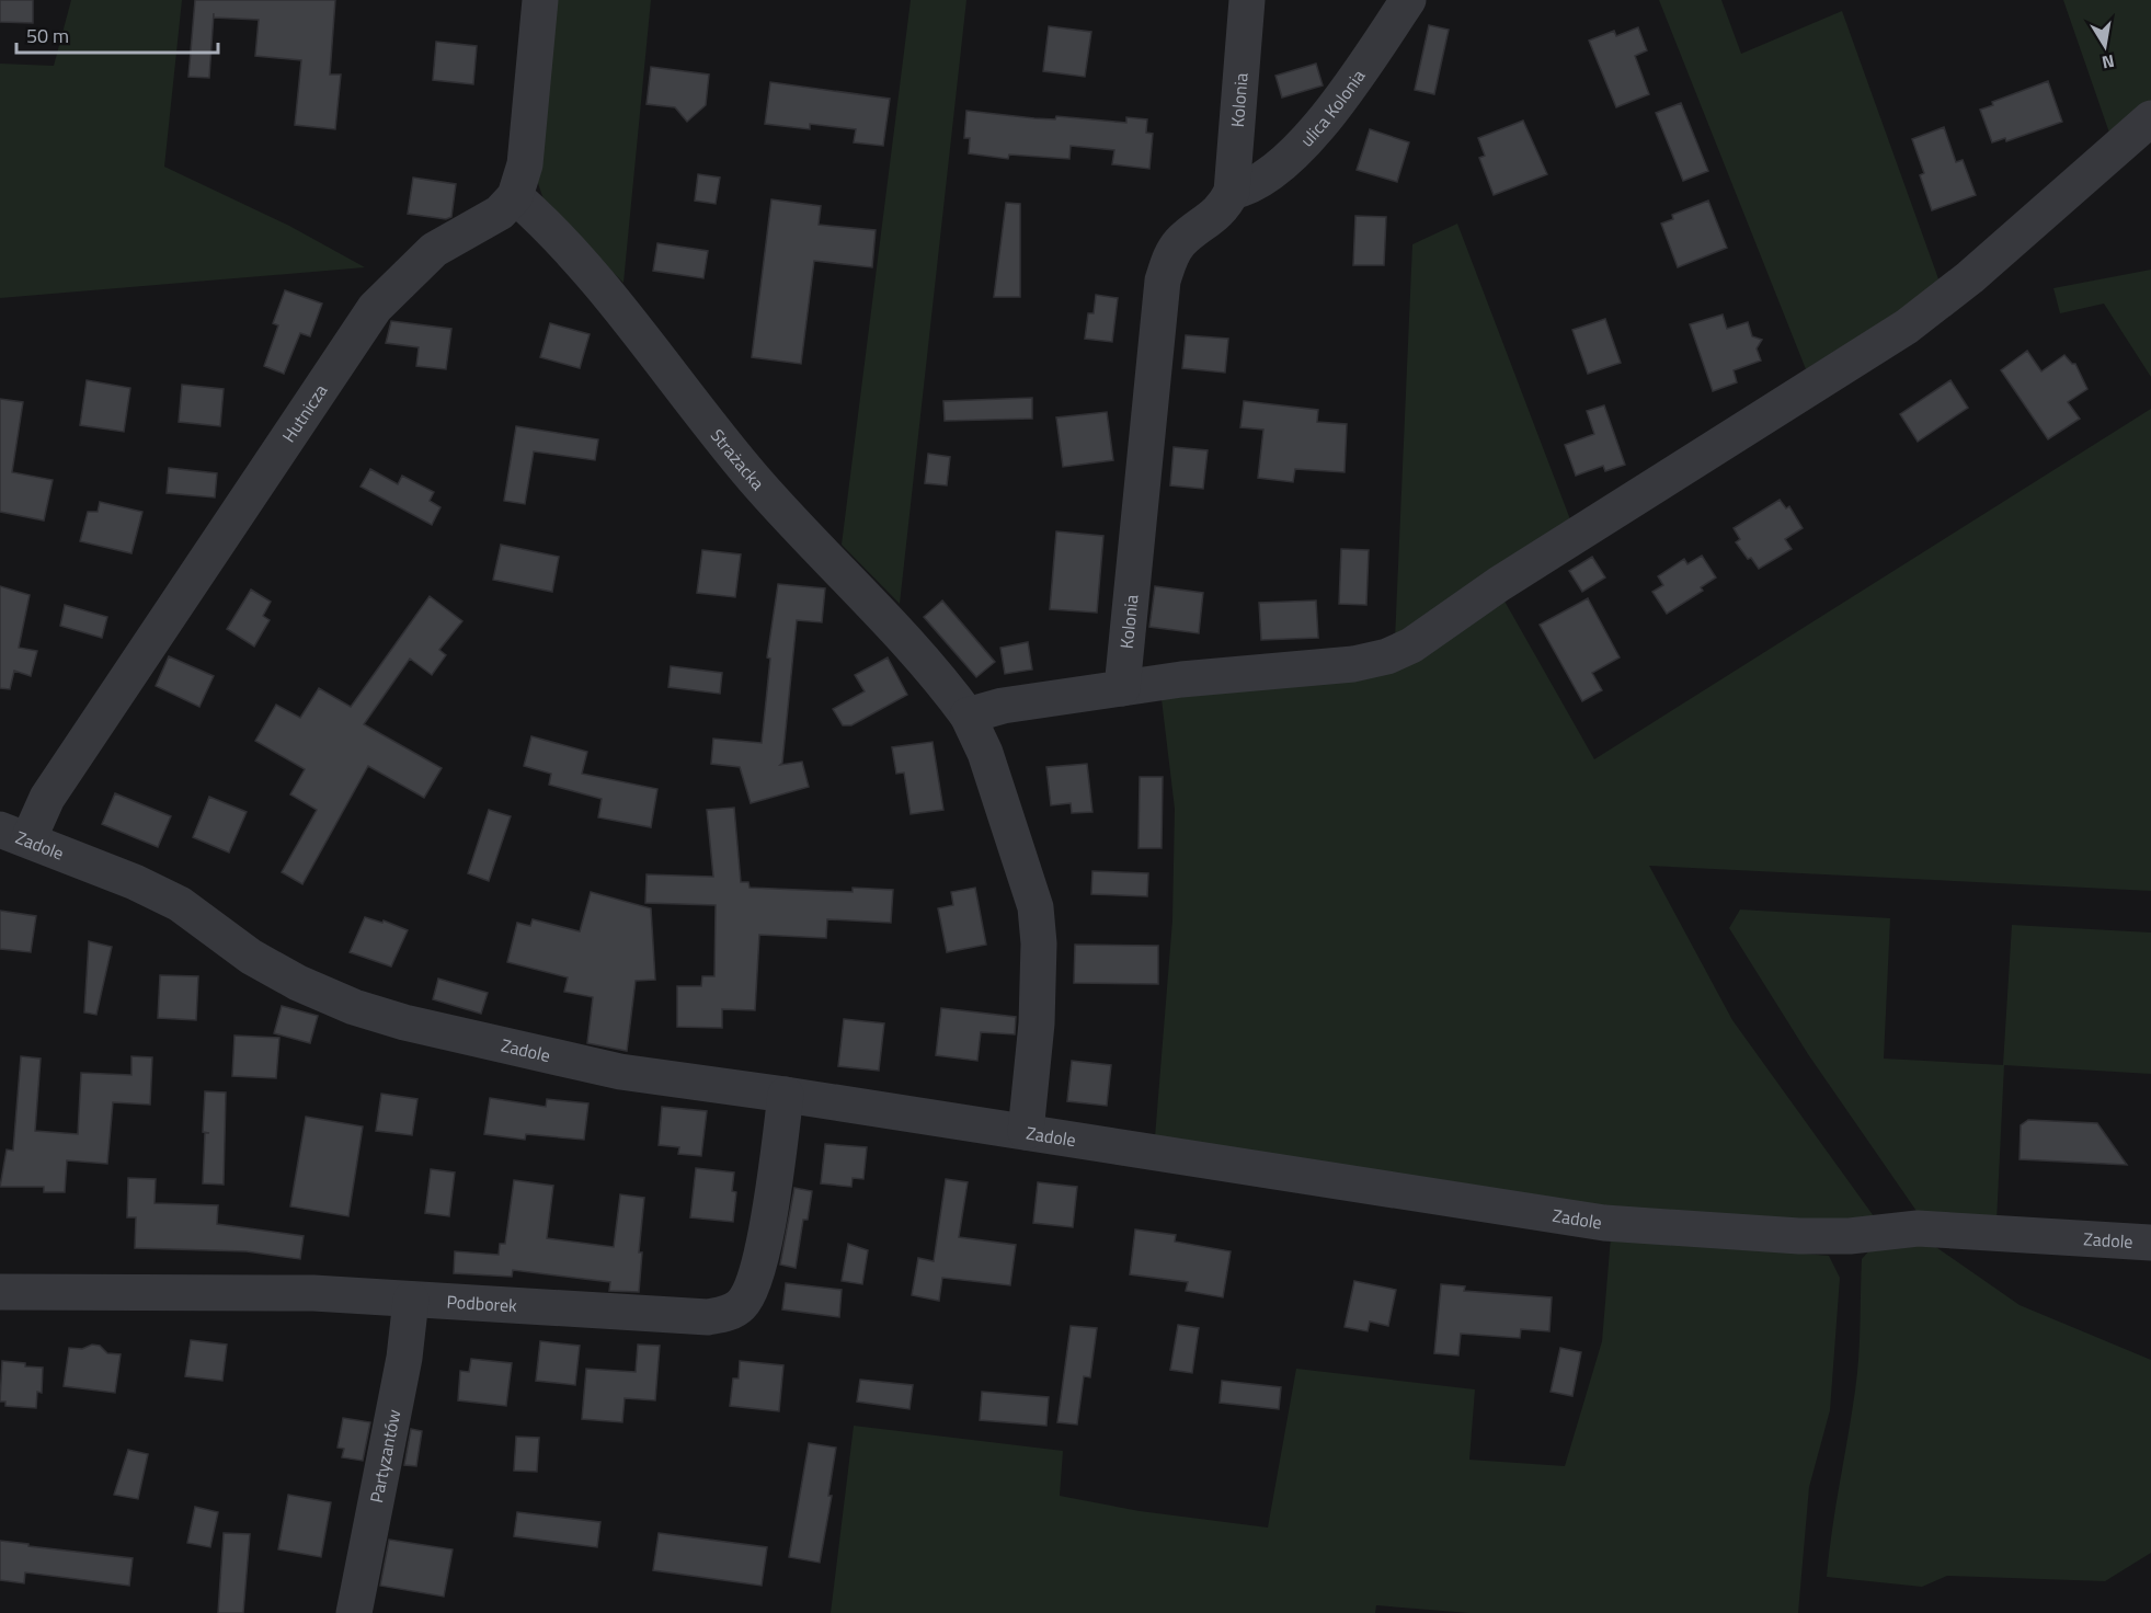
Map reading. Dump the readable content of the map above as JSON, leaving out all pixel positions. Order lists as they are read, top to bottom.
{
  "streets": {
    "street": [
      "Kolonia",
      "ulica Kolonia",
      "Hutnicza",
      "Strażacka",
      "Zadole",
      "Podborek",
      "Partyzantów"
    ]
  },
  "crossings": [
    ["Kolonia", "ulica Kolonia"],
    ["Hutnicza", "Strażacka"],
    ["Hutnicza", "Zadole"],
    ["Zadole", "Podborek"],
    ["Podborek", "Partyzantów"]
  ],
  "scale_bar": "50 m",
  "north": "bottom"
}
